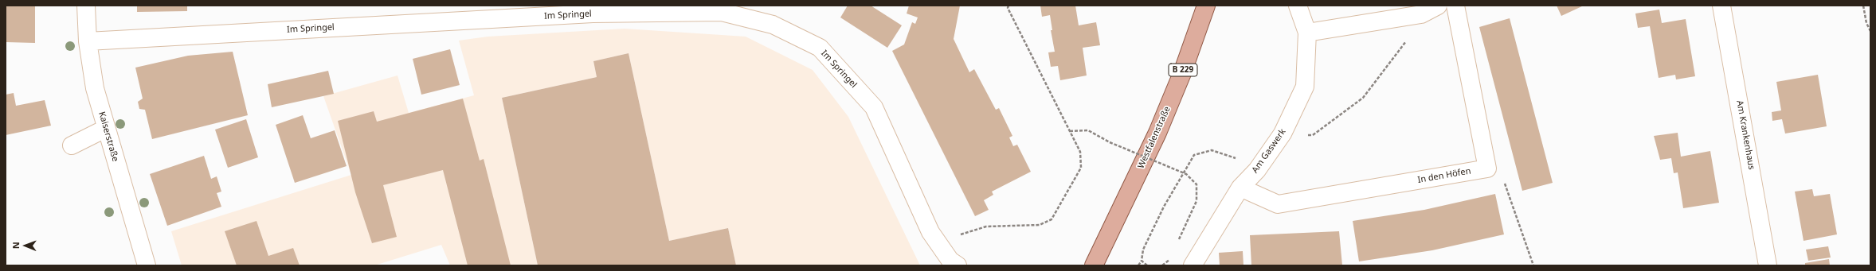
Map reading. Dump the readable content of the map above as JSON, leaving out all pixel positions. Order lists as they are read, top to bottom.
{
  "streets": {
    "main road": ["B 229", "Westfalenstraße"],
    "street": [
      "Im Springel",
      "Am Krankenhaus",
      "Kaiserstraße",
      "Am Gaswerk",
      "In den Höfen"
    ]
  },
  "crossings": [
    ["Im Springel", "Kaiserstraße"],
    ["Am Gaswerk", "In den Höfen"]
  ],
  "north": "left"
}
